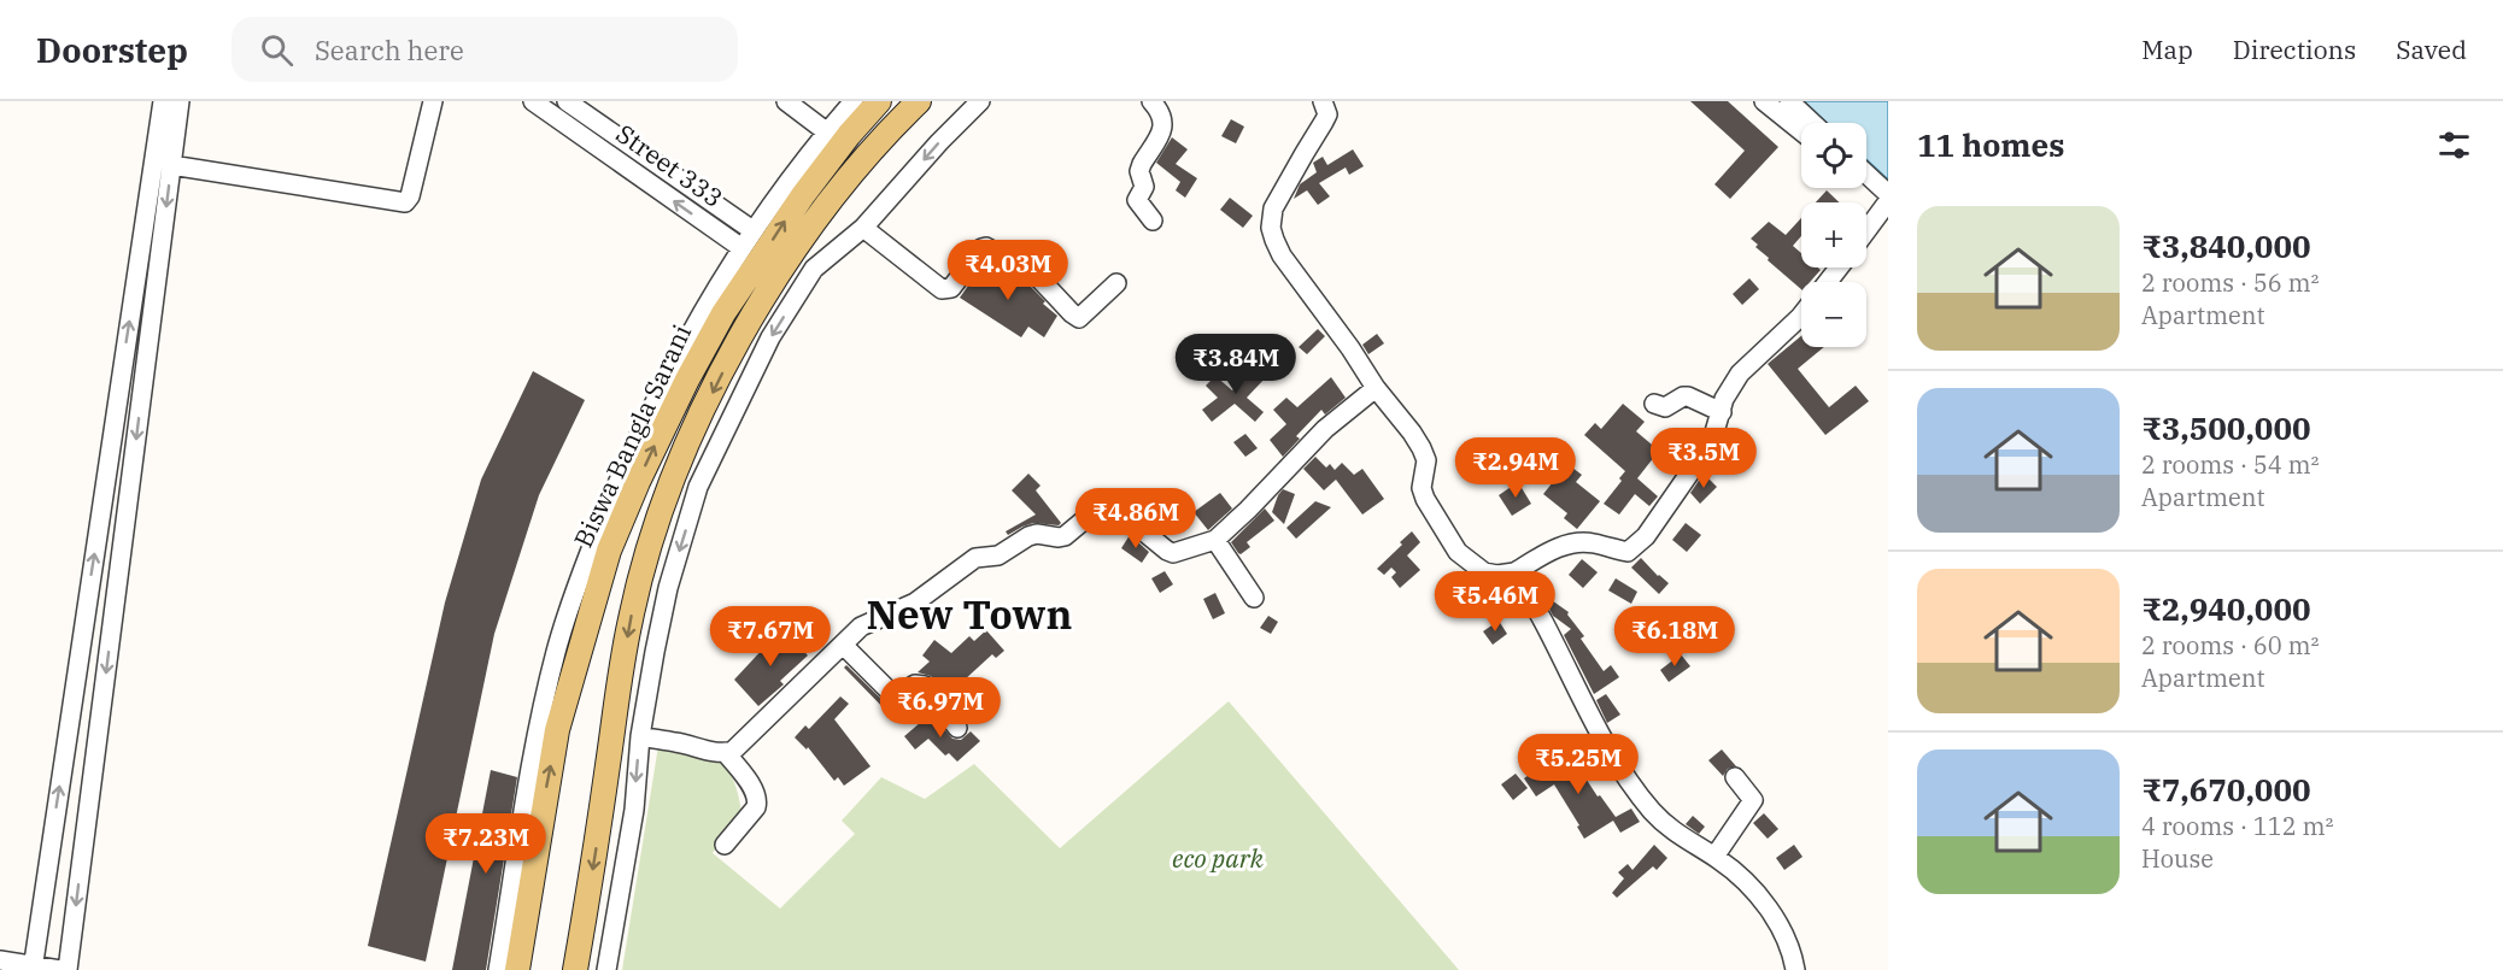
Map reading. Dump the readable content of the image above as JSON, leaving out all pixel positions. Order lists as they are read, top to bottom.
{
  "streets": {
    "main road": ["Biswa Bangla Sarani"],
    "street": ["Street 333"]
  },
  "districts": ["New Town"],
  "parks": ["eco park"],
  "page": {
    "header": "Doorstep",
    "search": "Search here",
    "nav": ["Map", "Directions", "Saved"],
    "heading": "11 homes",
    "map_buttons": ["+", "−"],
    "list": [
      {
        "name": "₹3,840,000",
        "note": "2 rooms · 56 m² · Apartment"
      },
      {
        "name": "₹3,500,000",
        "note": "2 rooms · 54 m² · Apartment"
      },
      {
        "name": "₹2,940,000",
        "note": "2 rooms · 60 m² · Apartment"
      },
      {
        "name": "₹7,670,000",
        "note": "4 rooms · 112 m² · House"
      }
    ],
    "price": [
      "₹4.03M",
      "₹3.84M",
      "₹3.5M",
      "₹2.94M",
      "₹4.86M",
      "₹5.46M",
      "₹7.67M",
      "₹6.18M",
      "₹6.97M",
      "₹5.25M",
      "₹7.23M"
    ]
  }
}
